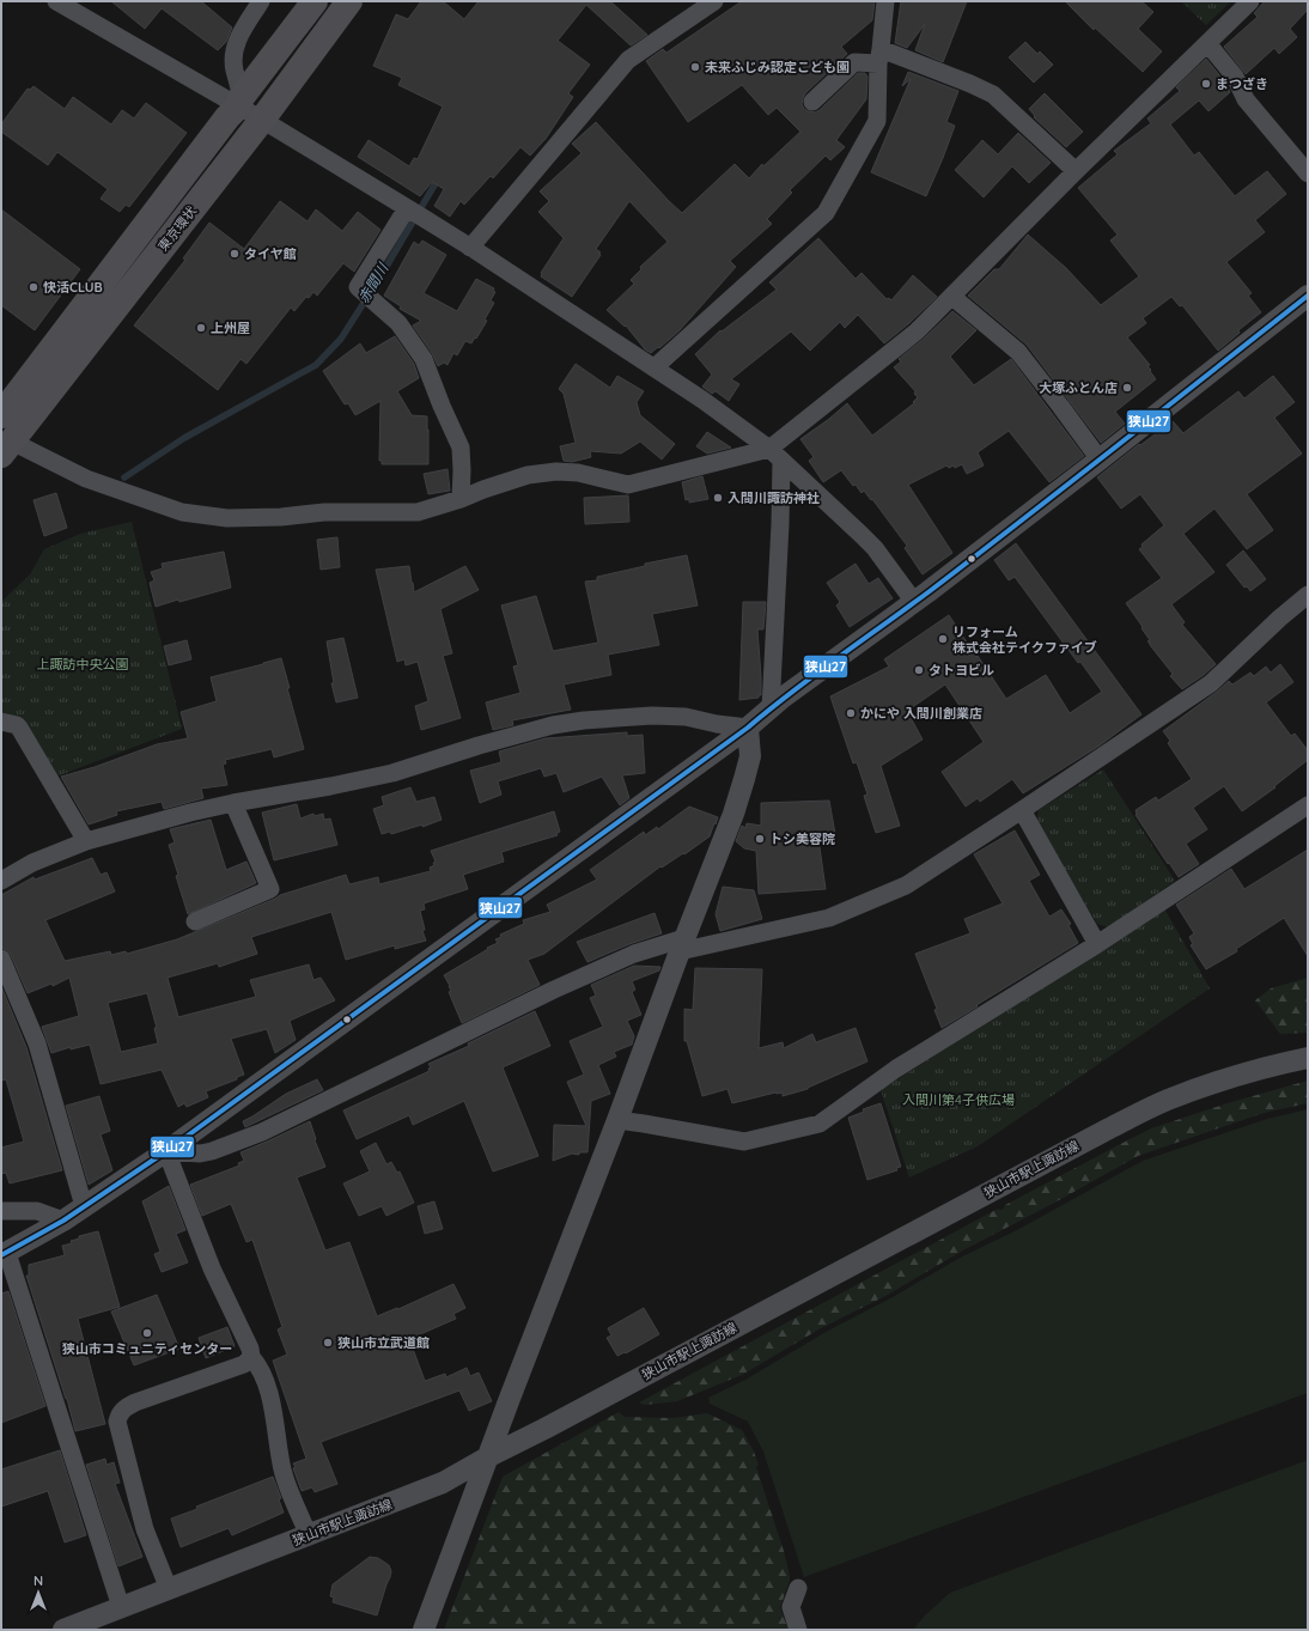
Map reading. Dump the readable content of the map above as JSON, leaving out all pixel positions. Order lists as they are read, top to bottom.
{
  "streets": {
    "highway": ["東京環状"],
    "street": ["狭山市駅上諏訪線"]
  },
  "water": ["赤間川"],
  "parks": ["上諏訪中央公園", "入間川第4子供広場"],
  "places": [
    "未来ふじみ認定こども園",
    "まつざき",
    "タイヤ館",
    "快活CLUB",
    "上州屋",
    "大塚ふとん店",
    "入間川諏訪神社",
    "リフォーム 株式会社テイクファイブ",
    "タトヨビル",
    "かにや 入間川創業店",
    "トシ美容院",
    "狭山市コミュニティセンター",
    "狭山市立武道館"
  ],
  "lines": ["transit line 狭山27"],
  "north": "top"
}
